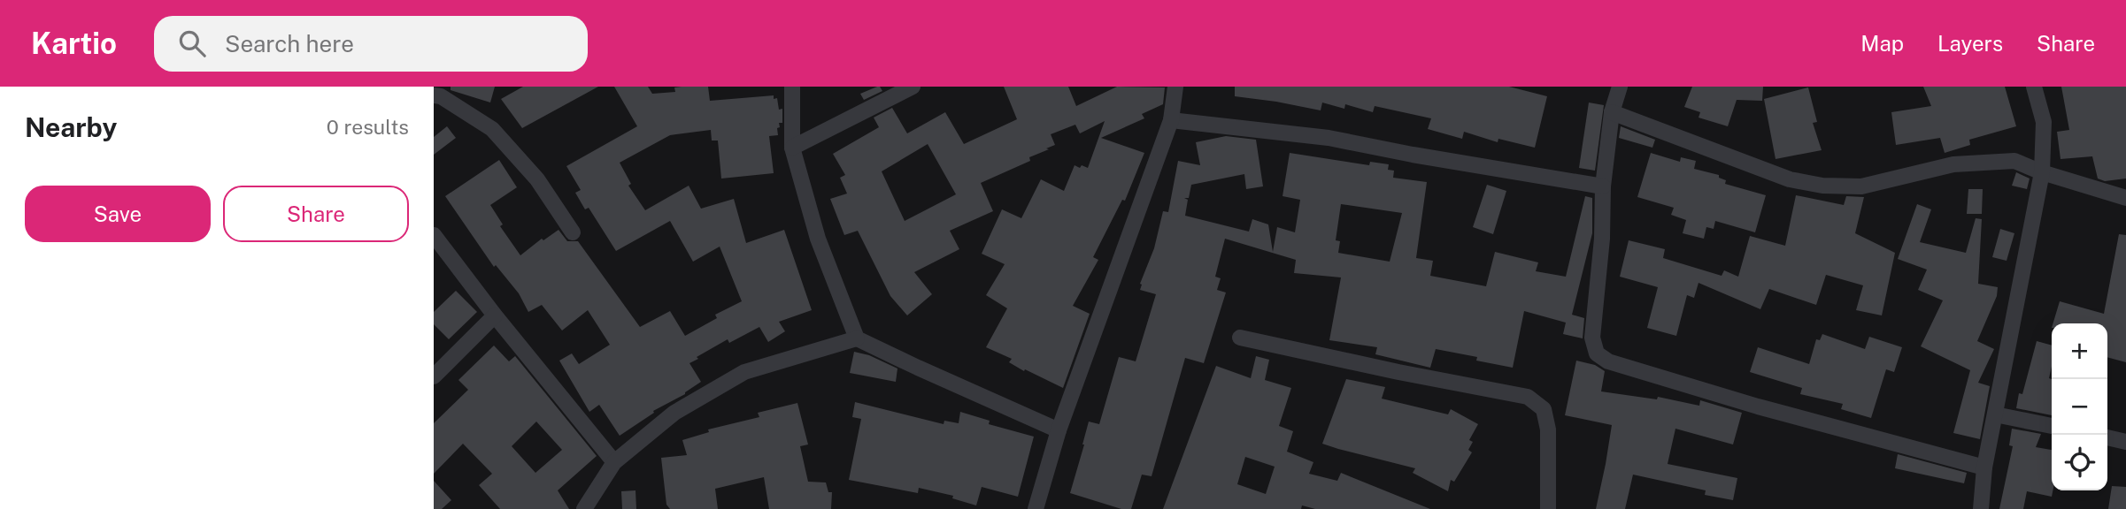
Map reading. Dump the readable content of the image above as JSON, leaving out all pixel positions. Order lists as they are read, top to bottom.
{
  "page": {
    "header": "Kartio",
    "search": "Search here",
    "nav": ["Map", "Layers", "Share"],
    "heading": ["Nearby", "0 results"],
    "buttons": ["Save", "Share"],
    "map_buttons": ["+", "−"]
  }
}
